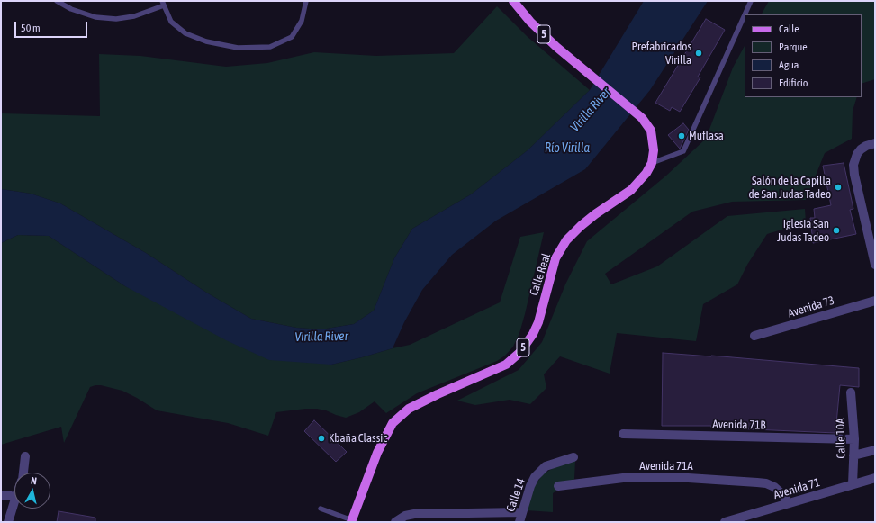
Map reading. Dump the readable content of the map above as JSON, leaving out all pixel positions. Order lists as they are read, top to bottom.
{
  "streets": {
    "main road": ["5", "Calle Real"],
    "street": [
      "Avenida 73",
      "Avenida 71B",
      "Calle 10A",
      "Avenida 71A",
      "Avenida 71",
      "Calle 14"
    ]
  },
  "crossings": [
    ["Avenida 71B", "Calle 10A"],
    ["Calle 10A", "Avenida 71"],
    ["Avenida 71A", "Avenida 71"]
  ],
  "water": ["Virilla River", "Río Virilla"],
  "places": [
    "Prefabricados Virilla",
    "Muflasa",
    "Salón de la Capilla de San Judas Tadeo",
    "Iglesia San Judas Tadeo",
    "Kbaña Classic"
  ],
  "legend": [
    "Calle",
    "Parque",
    "Agua",
    "Edificio"
  ],
  "scale_bar": "50 m",
  "north": "top"
}
